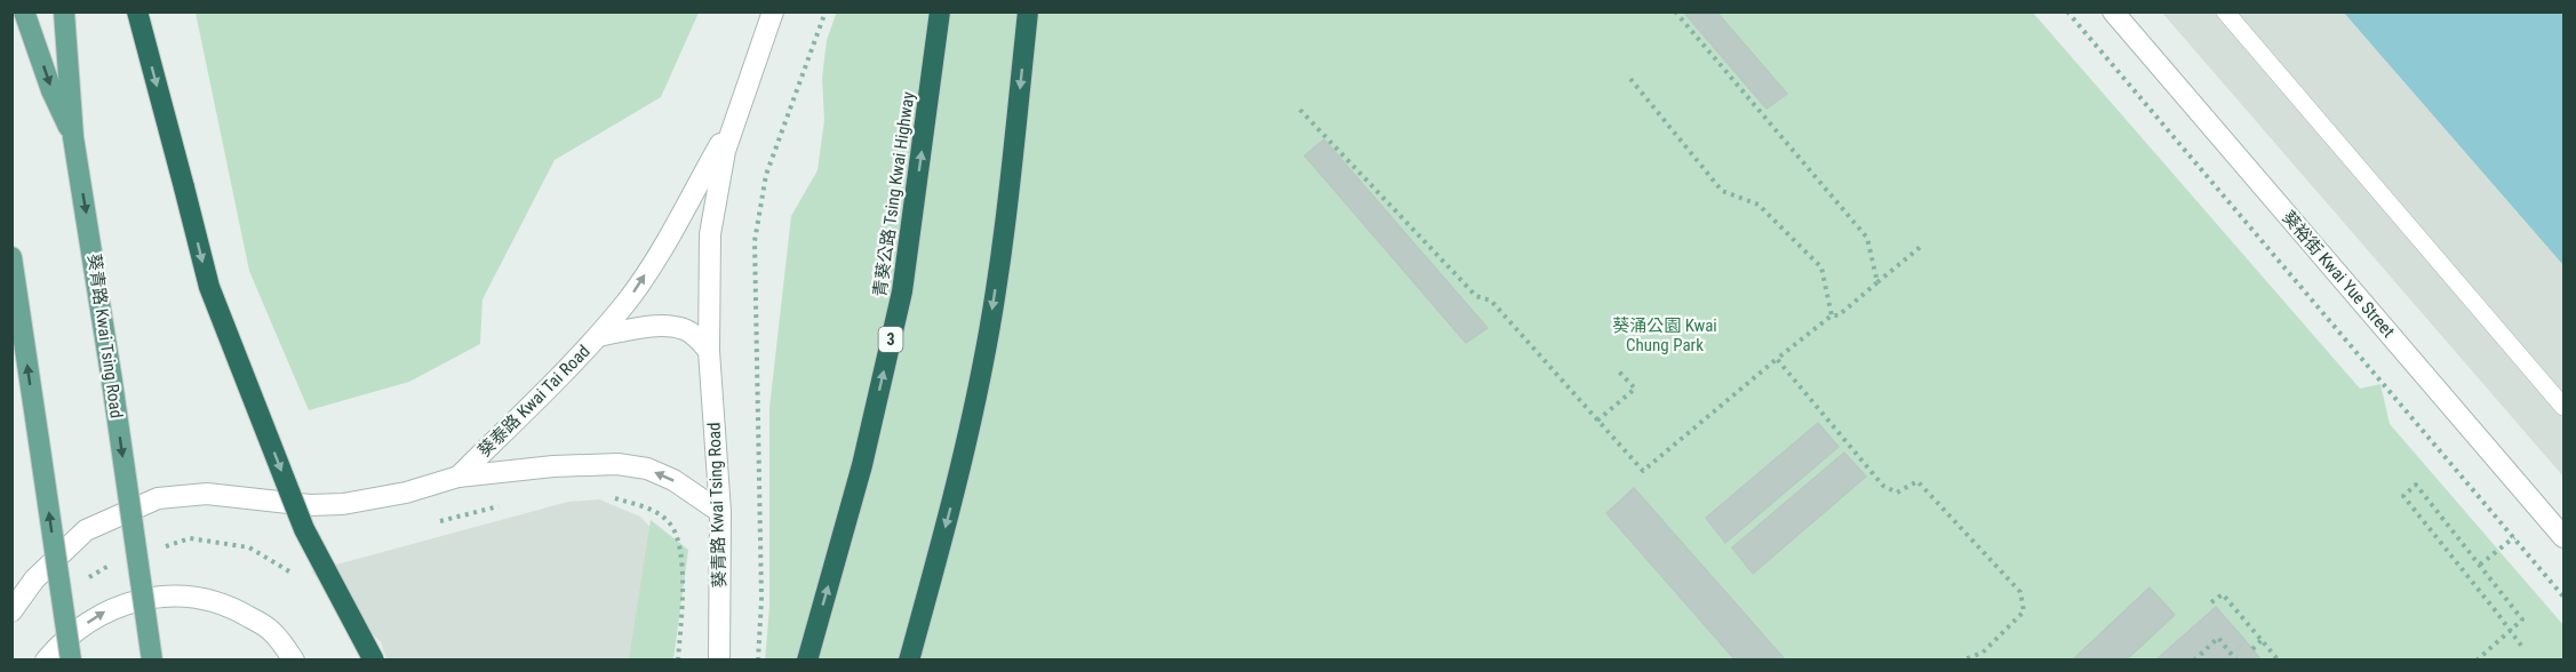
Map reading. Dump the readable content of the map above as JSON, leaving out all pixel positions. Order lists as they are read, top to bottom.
{
  "streets": {
    "highway": ["青葵公路 Tsing Kwai Highway", "3"],
    "main road": ["葵青路 Kwai Tsing Road"],
    "street": ["葵裕街 Kwai Yue Street", "葵泰路 Kwai Tai Road"]
  },
  "crossings": [
    ["葵青路 Kwai Tsing Road", "葵泰路 Kwai Tai Road"]
  ],
  "parks": ["葵涌公園 Kwai Chung Park"]
}
